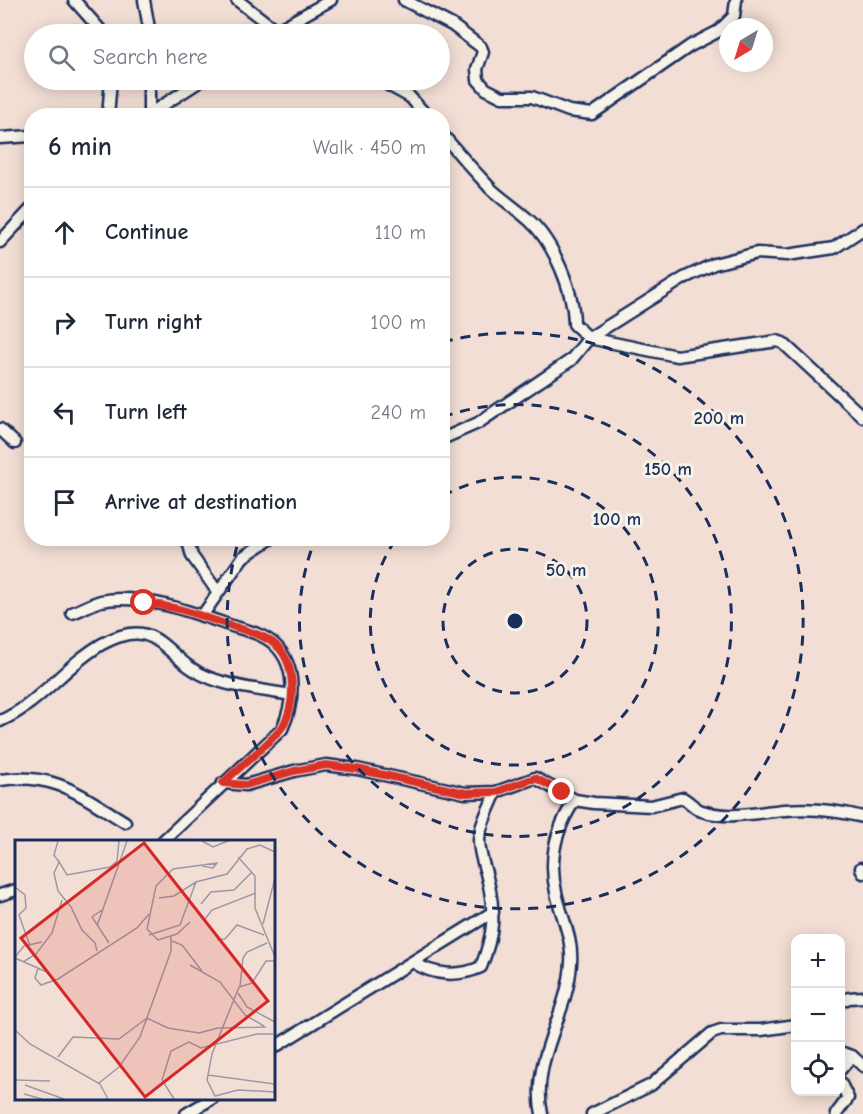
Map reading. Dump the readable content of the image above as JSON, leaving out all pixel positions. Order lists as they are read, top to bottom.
{
  "north": "bottom left",
  "page": {
    "search": "Search here",
    "heading": ["6 min", "Walk · 450 m"],
    "list": [
      ["Continue", "110 m"],
      ["Turn right", "100 m"],
      ["Turn left", "240 m"],
      "Arrive at destination"
    ],
    "map_buttons": ["+", "−"]
  },
  "rings": [
    "200 m",
    "150 m",
    "100 m",
    "50 m"
  ]
}
